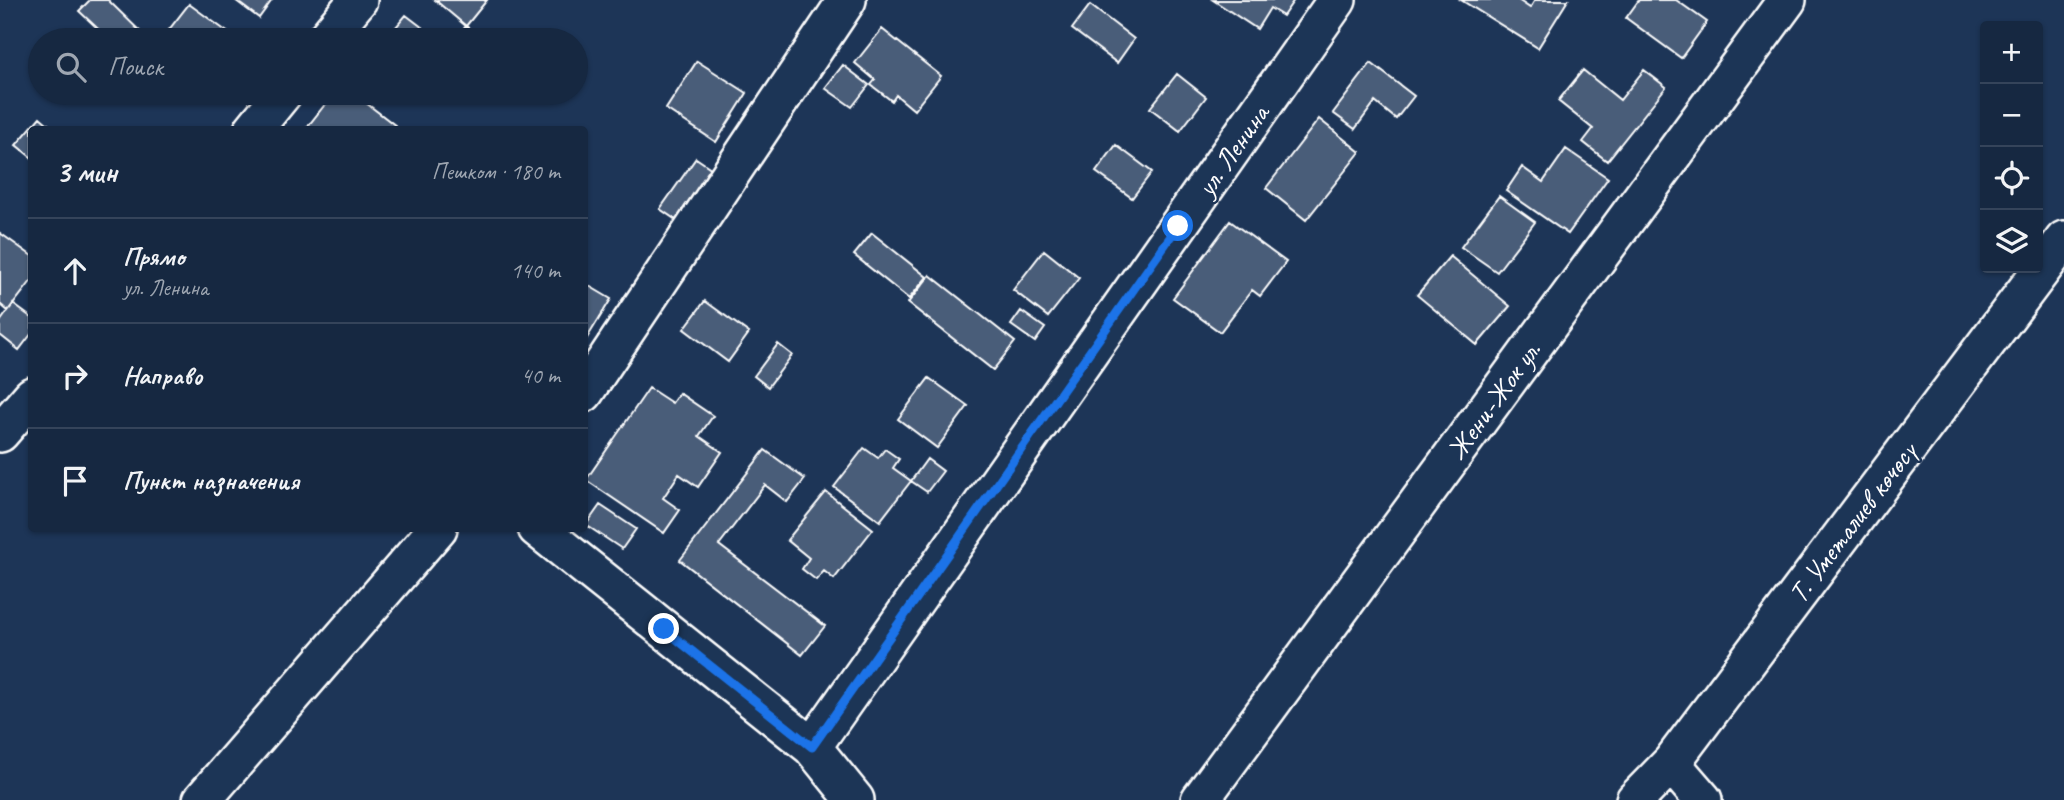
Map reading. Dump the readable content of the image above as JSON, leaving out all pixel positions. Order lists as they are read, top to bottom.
{
  "streets": {
    "street": ["ул. Ленина", "Жени-Жок ул.", "Т. Уметалиев көчөсү"]
  },
  "page": {
    "map_buttons": ["+", "−"],
    "search": "Поиск",
    "heading": ["3 мин", "Пешком · 180 m"],
    "list": [
      ["Прямо", "ул. Ленина", "140 m"],
      ["Направо", "40 m"],
      "Пункт назначения"
    ]
  }
}
